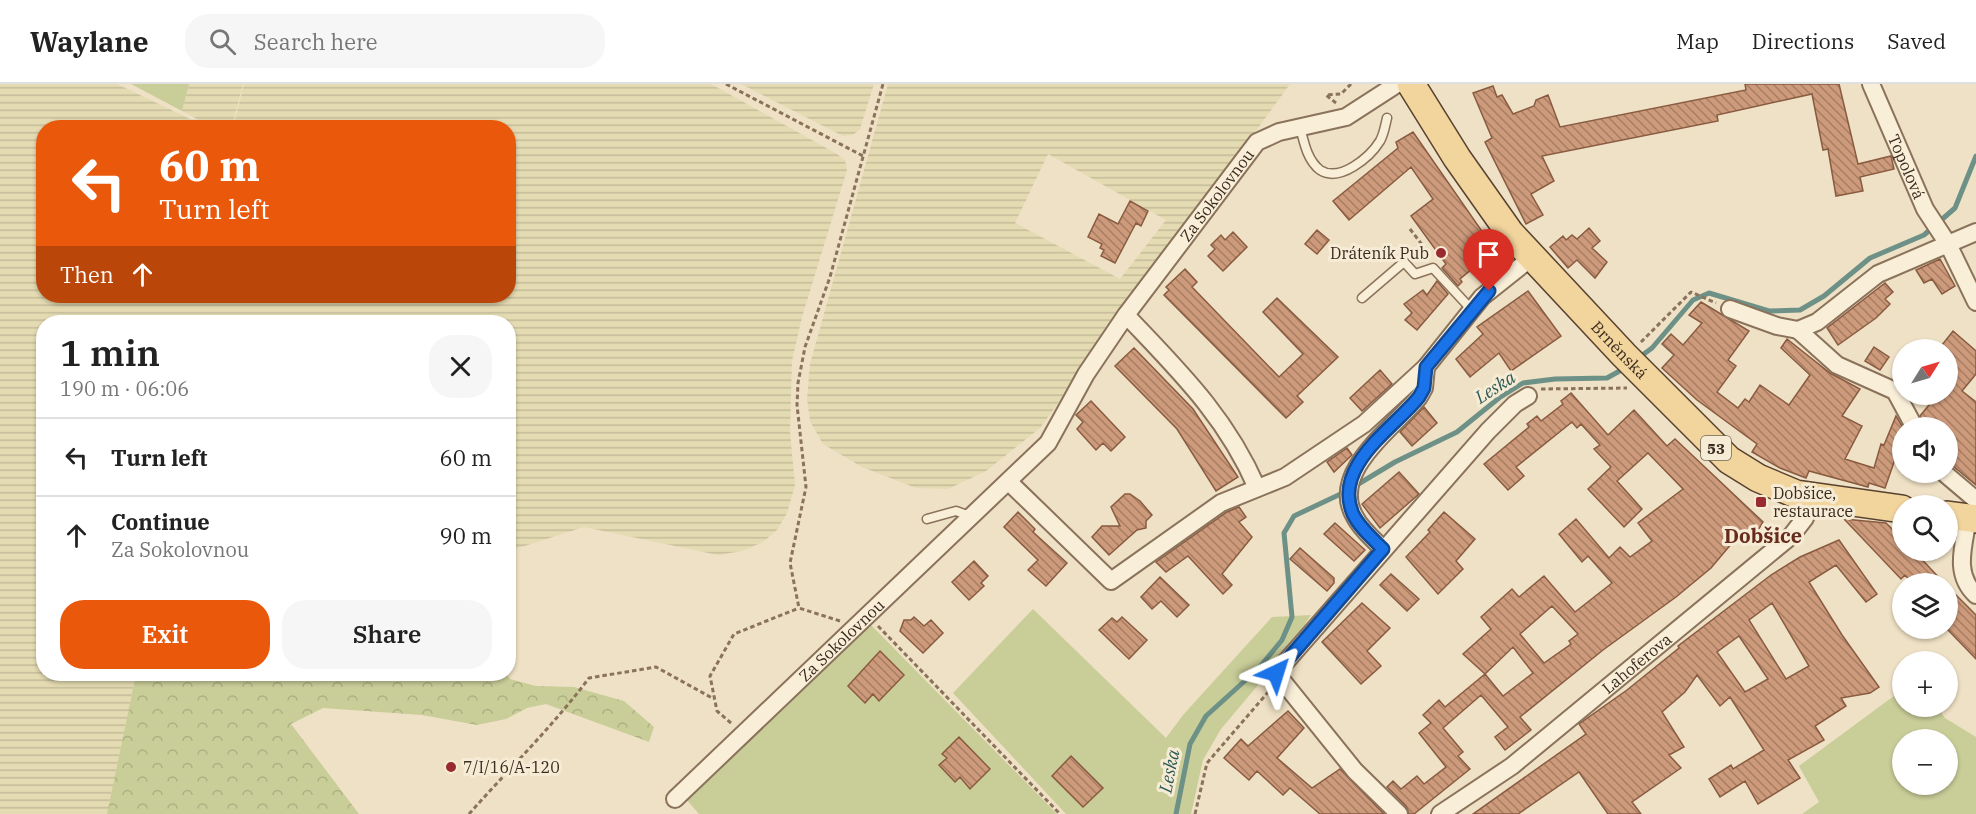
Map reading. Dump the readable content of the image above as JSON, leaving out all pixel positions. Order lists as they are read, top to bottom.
{
  "streets": {
    "main road": ["Brněnská", "53"],
    "street": ["Topolová", "Za Sokolovnou", "Lahoferova"]
  },
  "crossings": [
    ["Brněnská", "Lahoferova"]
  ],
  "districts": ["Dobšice"],
  "water": ["Leska"],
  "places": {
    "other": ["Dráteník Pub", "7/I/16/A-120"],
    "transit": ["Dobšice, restaurace"]
  },
  "north": "top right",
  "page": {
    "header": "Waylane",
    "search": "Search here",
    "nav": ["Map", "Directions", "Saved"],
    "turn": ["60 m", "Turn left"],
    "then": "Then",
    "heading": ["1 min", "190 m · 06:06"],
    "map_buttons": ["+", "−"],
    "list": [
      {
        "name": "Turn left",
        "value": "60 m"
      },
      {
        "name": "Continue",
        "note": "Za Sokolovnou",
        "value": "90 m"
      }
    ],
    "buttons": ["Exit", "Share"]
  }
}
